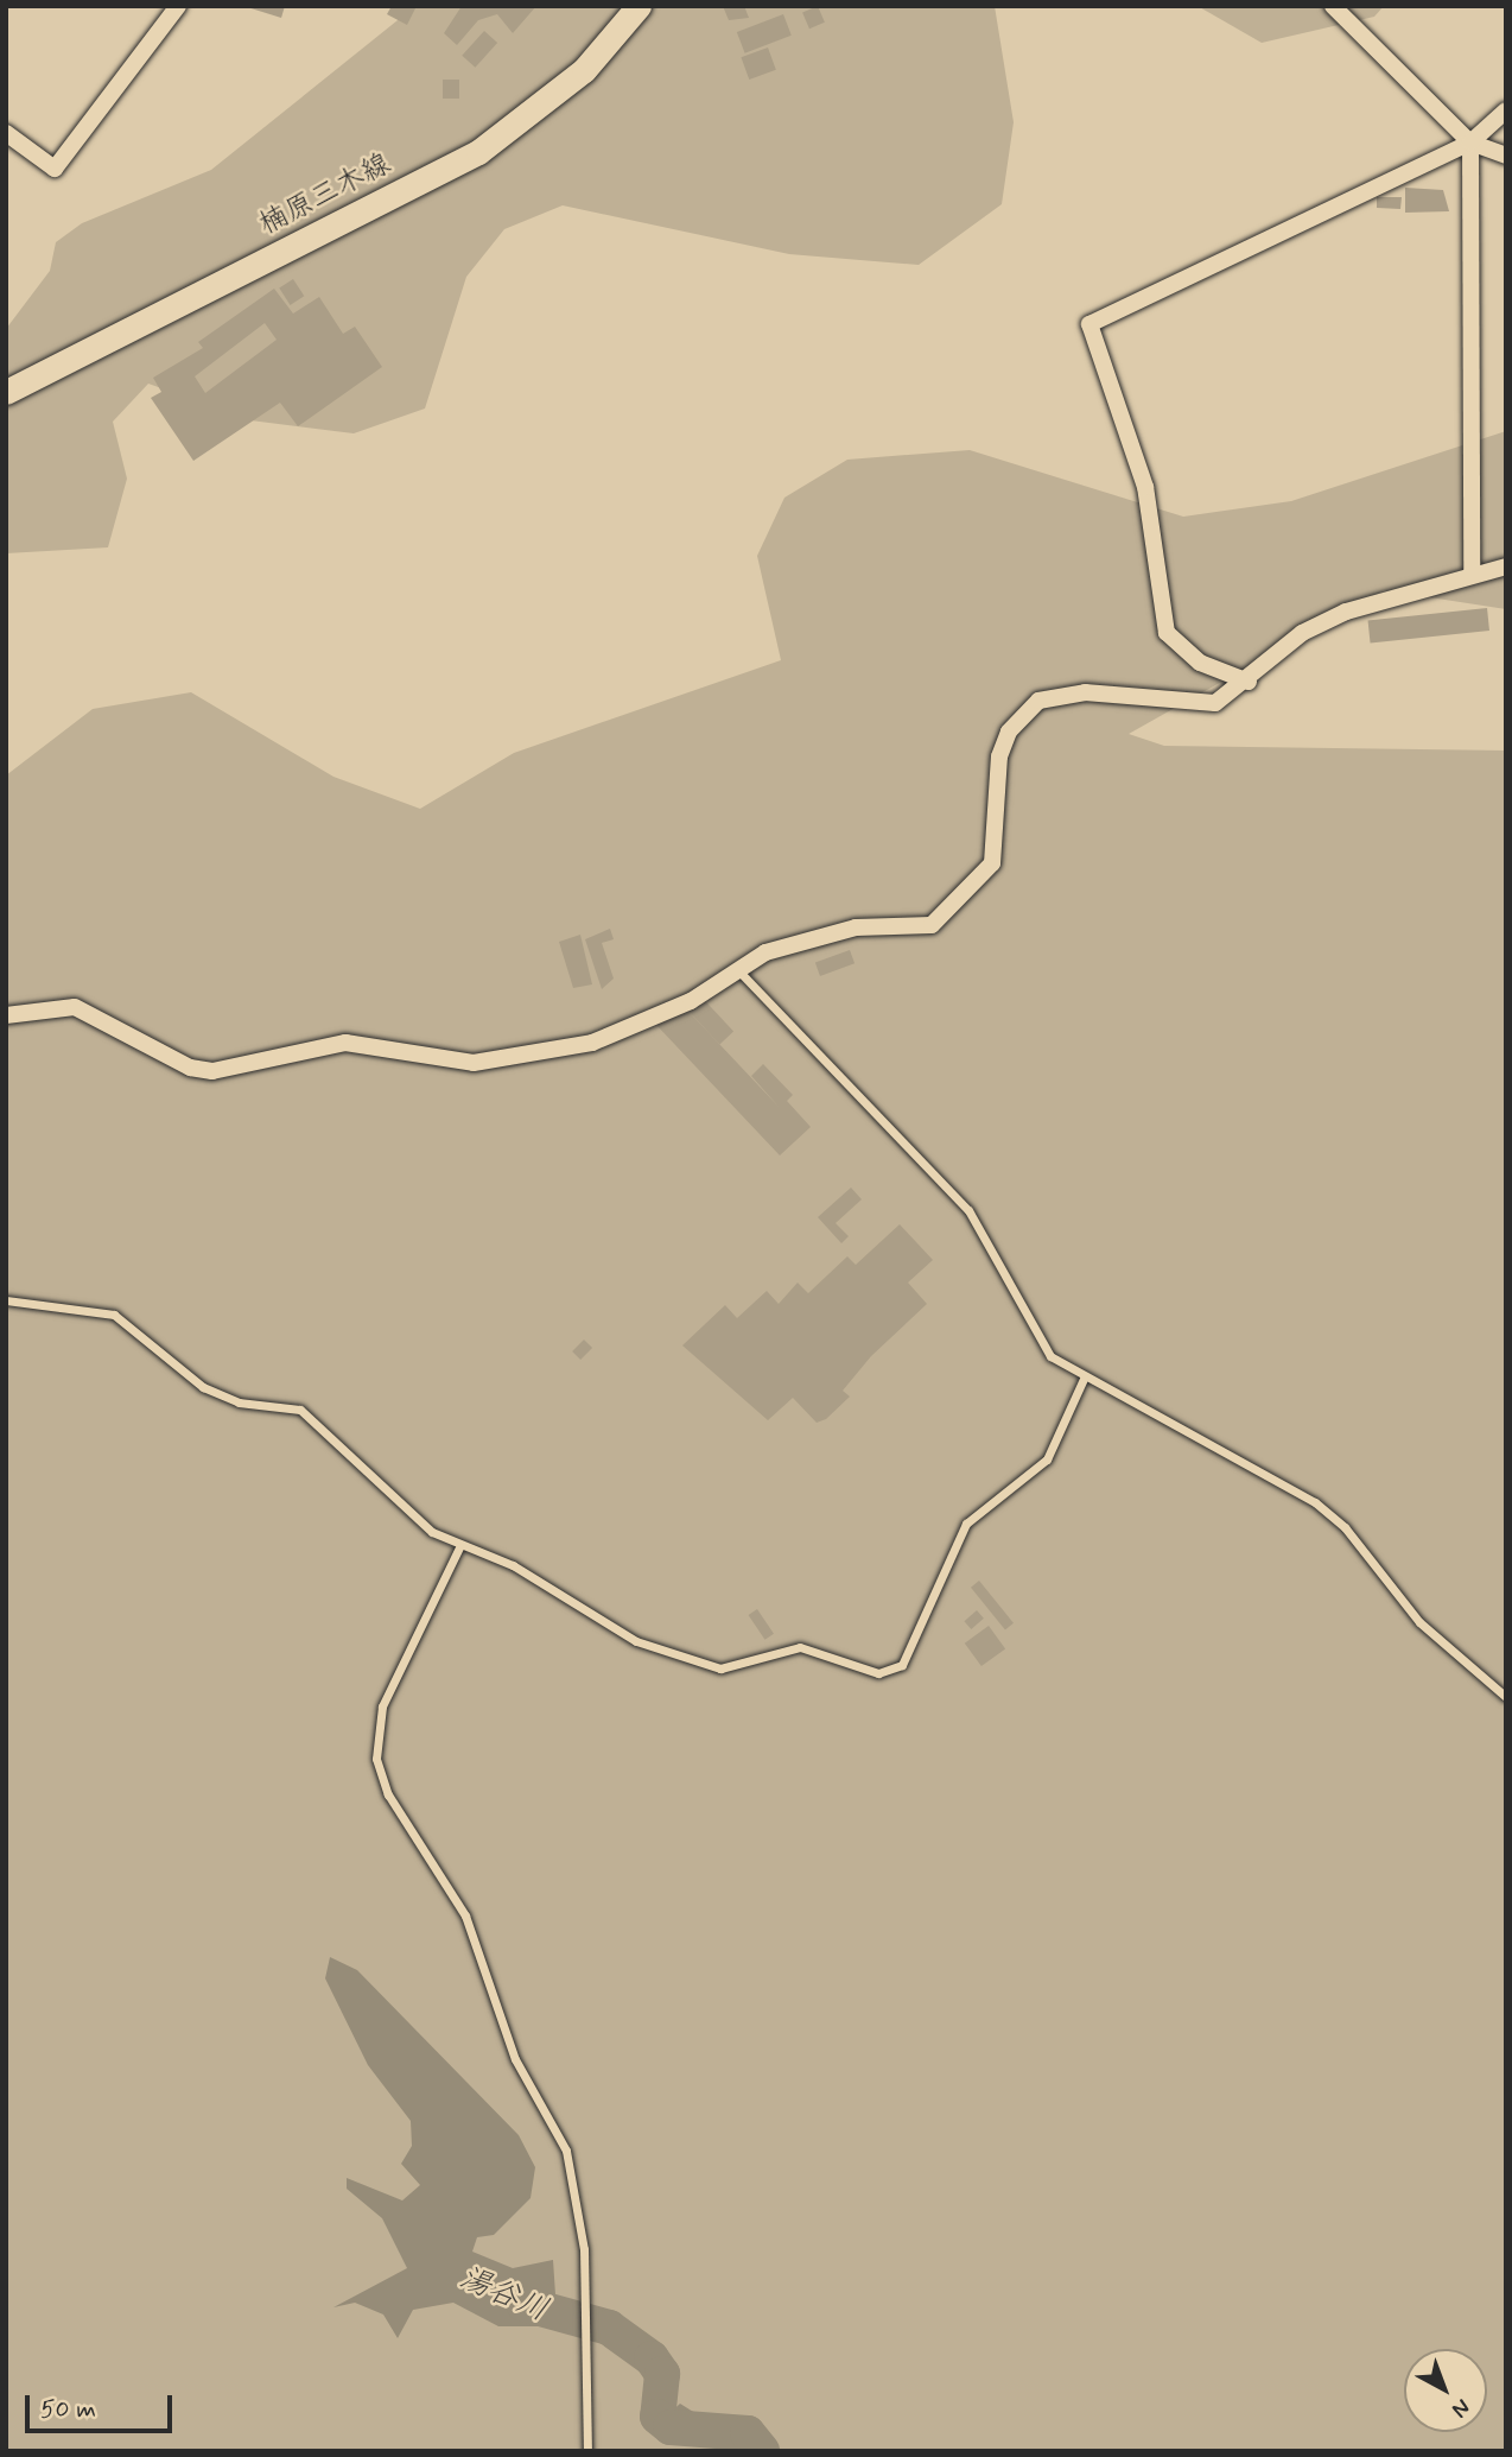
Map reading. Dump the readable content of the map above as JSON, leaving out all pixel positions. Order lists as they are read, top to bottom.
{
  "streets": {
    "main road": ["楠原三木線"]
  },
  "water": ["湯谷川"],
  "scale_bar": "50 m",
  "north": "bottom right"
}
